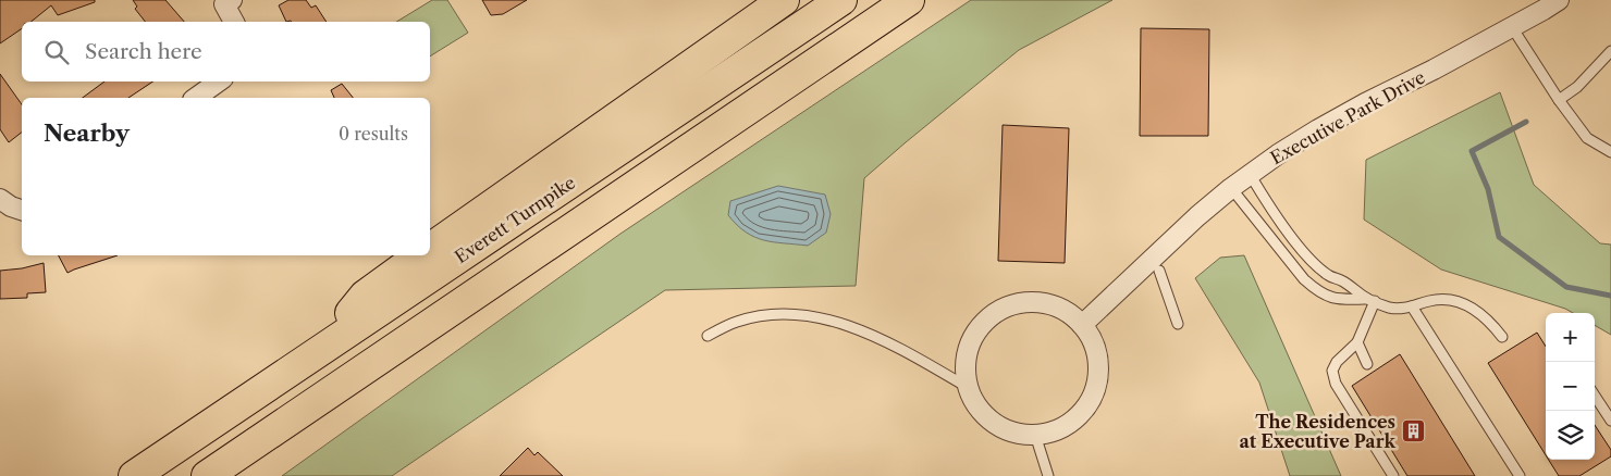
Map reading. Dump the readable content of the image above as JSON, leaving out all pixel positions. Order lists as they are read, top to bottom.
{
  "streets": {
    "highway": ["Everett Turnpike"],
    "street": ["Executive Park Drive"]
  },
  "places": {
    "building": ["The Residences at Executive Park"]
  },
  "page": {
    "search": "Search here",
    "heading": ["Nearby", "0 results"],
    "map_buttons": ["+", "−"]
  }
}
